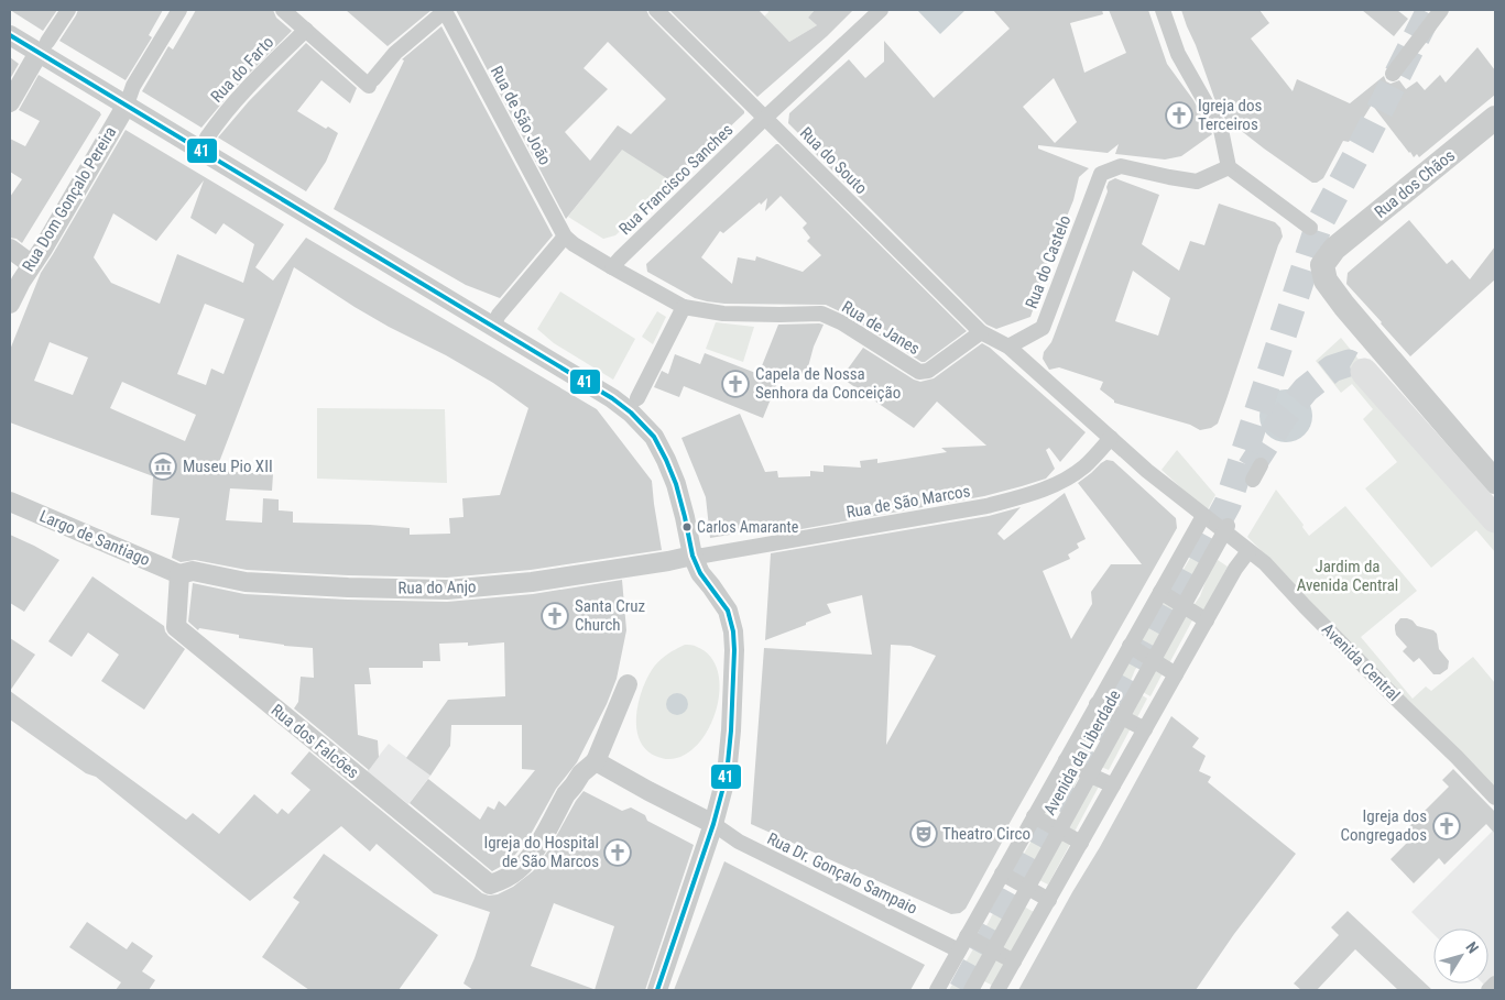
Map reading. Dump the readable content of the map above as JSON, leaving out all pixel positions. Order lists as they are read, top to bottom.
{
  "streets": {
    "street": [
      "Rua do Farto",
      "Rua de São João",
      "Rua do Souto",
      "Rua Francisco Sanches",
      "Rua dos Chãos",
      "Rua Dom Gonçalo Pereira",
      "Rua do Castelo",
      "Rua de Janes",
      "Rua de São Marcos",
      "Largo de Santiago",
      "Rua do Anjo",
      "Avenida Central",
      "Rua dos Falcões",
      "Avenida da Liberdade",
      "Rua Dr. Gonçalo Sampaio"
    ]
  },
  "crossings": [
    ["Rua do Souto", "Rua Francisco Sanches"],
    ["Rua do Souto", "Rua de Janes"],
    ["Rua do Souto", "Avenida Central"],
    ["Rua do Castelo", "Avenida Central"],
    ["Rua de Janes", "Avenida Central"],
    ["Rua de São Marcos", "Rua do Anjo"],
    ["Rua de São Marcos", "Avenida Central"],
    ["Largo de Santiago", "Rua do Anjo"],
    ["Largo de Santiago", "Rua dos Falcões"],
    ["Rua do Anjo", "Rua dos Falcões"],
    ["Avenida Central", "Avenida da Liberdade"]
  ],
  "parks": ["Jardim da Avenida Central"],
  "places": {
    "church": [
      "Igreja dos Terceiros",
      "Capela de Nossa Senhora da Conceição",
      "Santa Cruz Church",
      "Igreja dos Congregados",
      "Igreja do Hospital de São Marcos"
    ],
    "museum": ["Museu Pio XII"],
    "other": ["Carlos Amarante"],
    "theatre": ["Theatro Circo"]
  },
  "lines": ["transit line 41"],
  "north": "top right"
}
